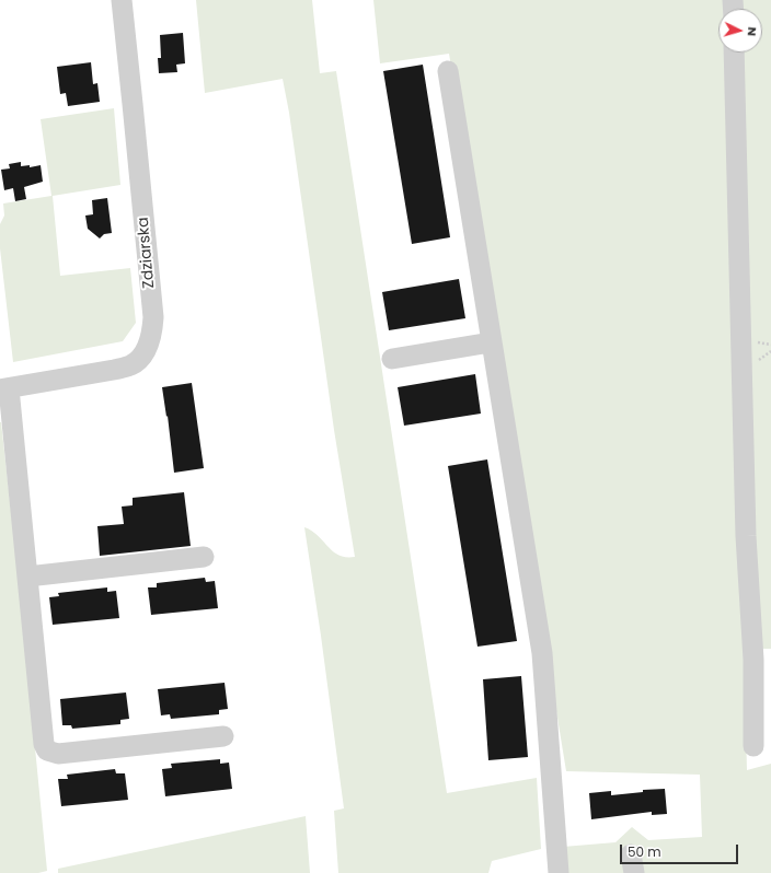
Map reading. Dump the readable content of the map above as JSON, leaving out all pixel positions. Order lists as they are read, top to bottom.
{
  "streets": {
    "street": ["Zdziarska"]
  },
  "scale_bar": "50 m",
  "north": "right"
}
